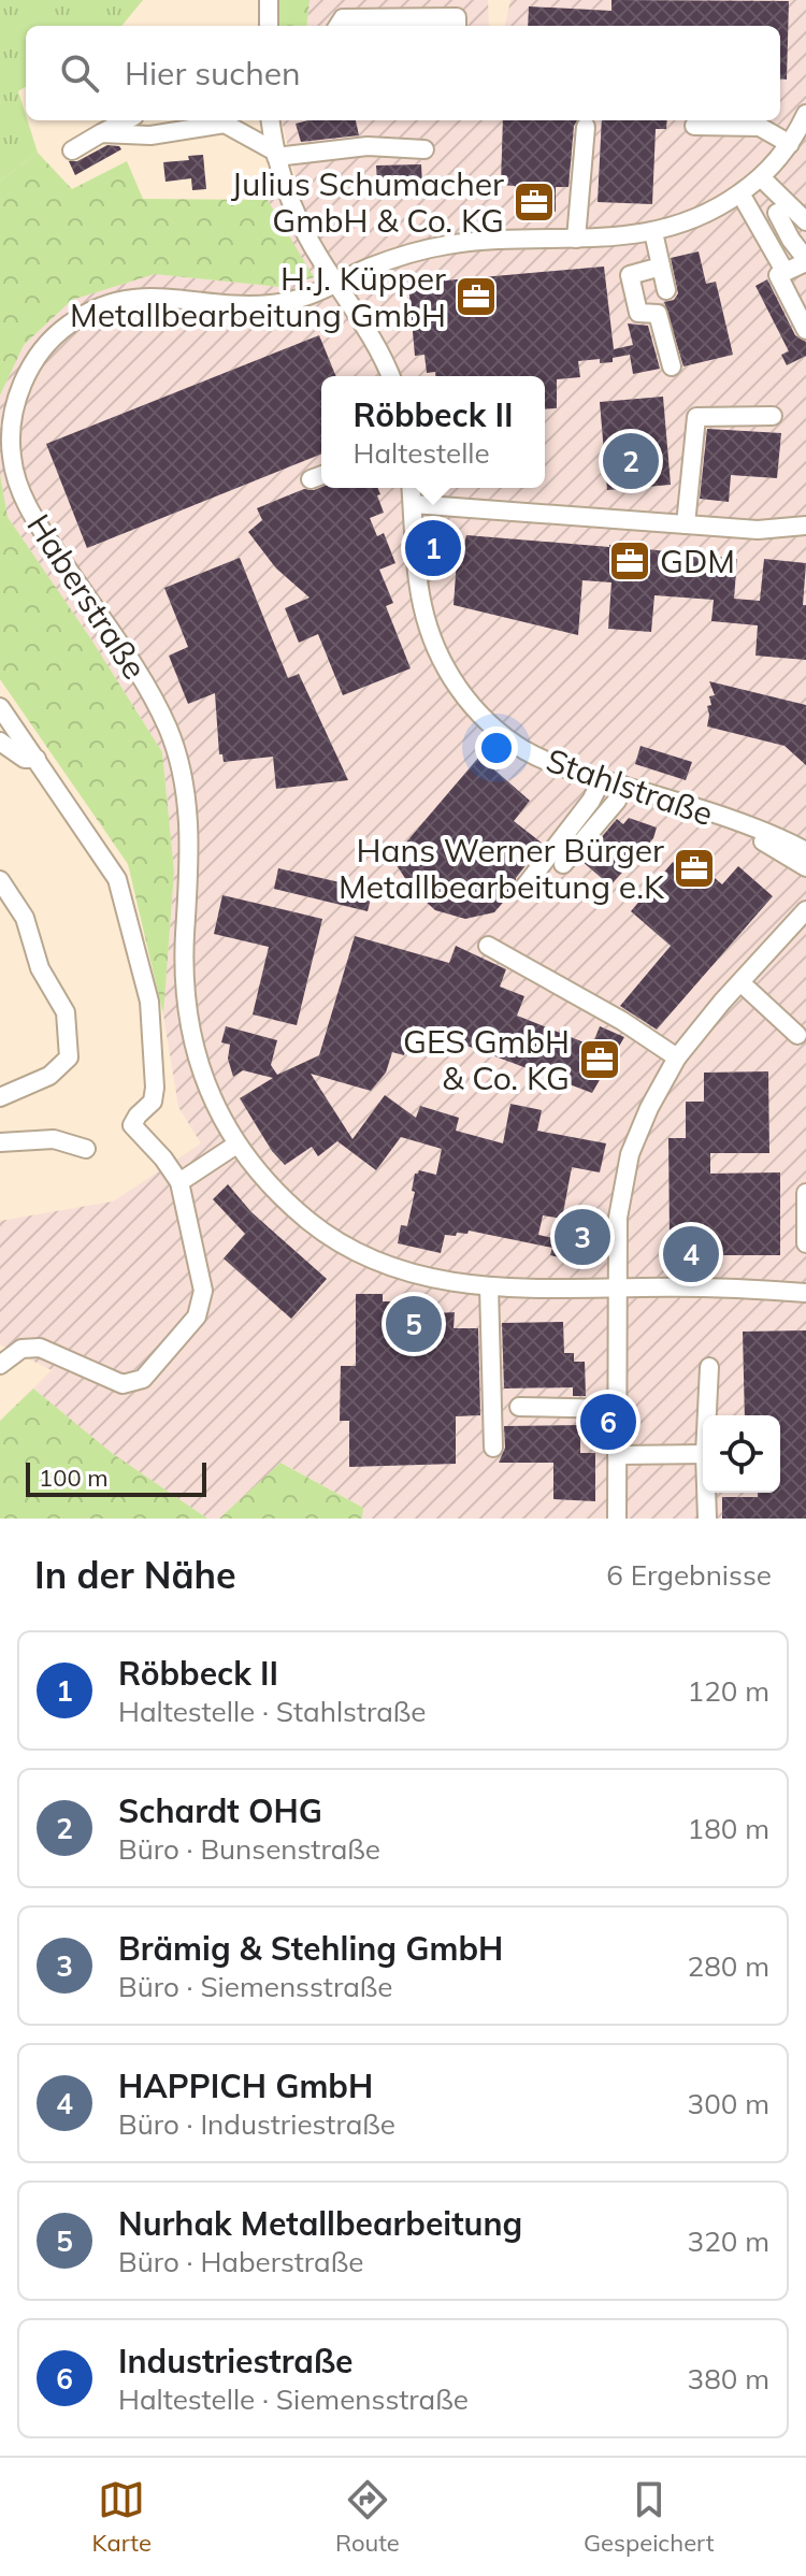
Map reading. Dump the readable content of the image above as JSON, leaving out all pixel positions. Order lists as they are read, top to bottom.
{
  "streets": {
    "street": ["Haberstraße", "Stahlstraße"]
  },
  "places": {
    "office": [
      "Julius Schumacher GmbH & Co. KG",
      "H.J. Küpper Metallbearbeitung GmbH",
      "GDM",
      "Hans Werner Bürger Metallbearbeitung e.K",
      "GES GmbH & Co. KG"
    ]
  },
  "scale_bar": "100 m",
  "page": {
    "search": "Hier suchen",
    "popup": ["Röbbeck II", "Haltestelle"],
    "pins": [
      "2",
      "1",
      "3",
      "4",
      "5",
      "6"
    ],
    "scale": "100 m",
    "heading": ["In der Nähe", "6 Ergebnisse"],
    "list": [
      {
        "mark": "1",
        "name": "Röbbeck II",
        "note": "Haltestelle · Stahlstraße",
        "value": "120 m"
      },
      {
        "mark": "2",
        "name": "Schardt OHG",
        "note": "Büro · Bunsenstraße",
        "value": "180 m"
      },
      {
        "mark": "3",
        "name": "Brämig & Stehling GmbH",
        "note": "Büro · Siemensstraße",
        "value": "280 m"
      },
      {
        "mark": "4",
        "name": "HAPPICH GmbH",
        "note": "Büro · Industriestraße",
        "value": "300 m"
      },
      {
        "mark": "5",
        "name": "Nurhak Metallbearbeitung",
        "note": "Büro · Haberstraße",
        "value": "320 m"
      },
      {
        "mark": "6",
        "name": "Industriestraße",
        "note": "Haltestelle · Siemensstraße",
        "value": "380 m"
      }
    ],
    "nav": ["Karte", "Route", "Gespeichert"]
  }
}
